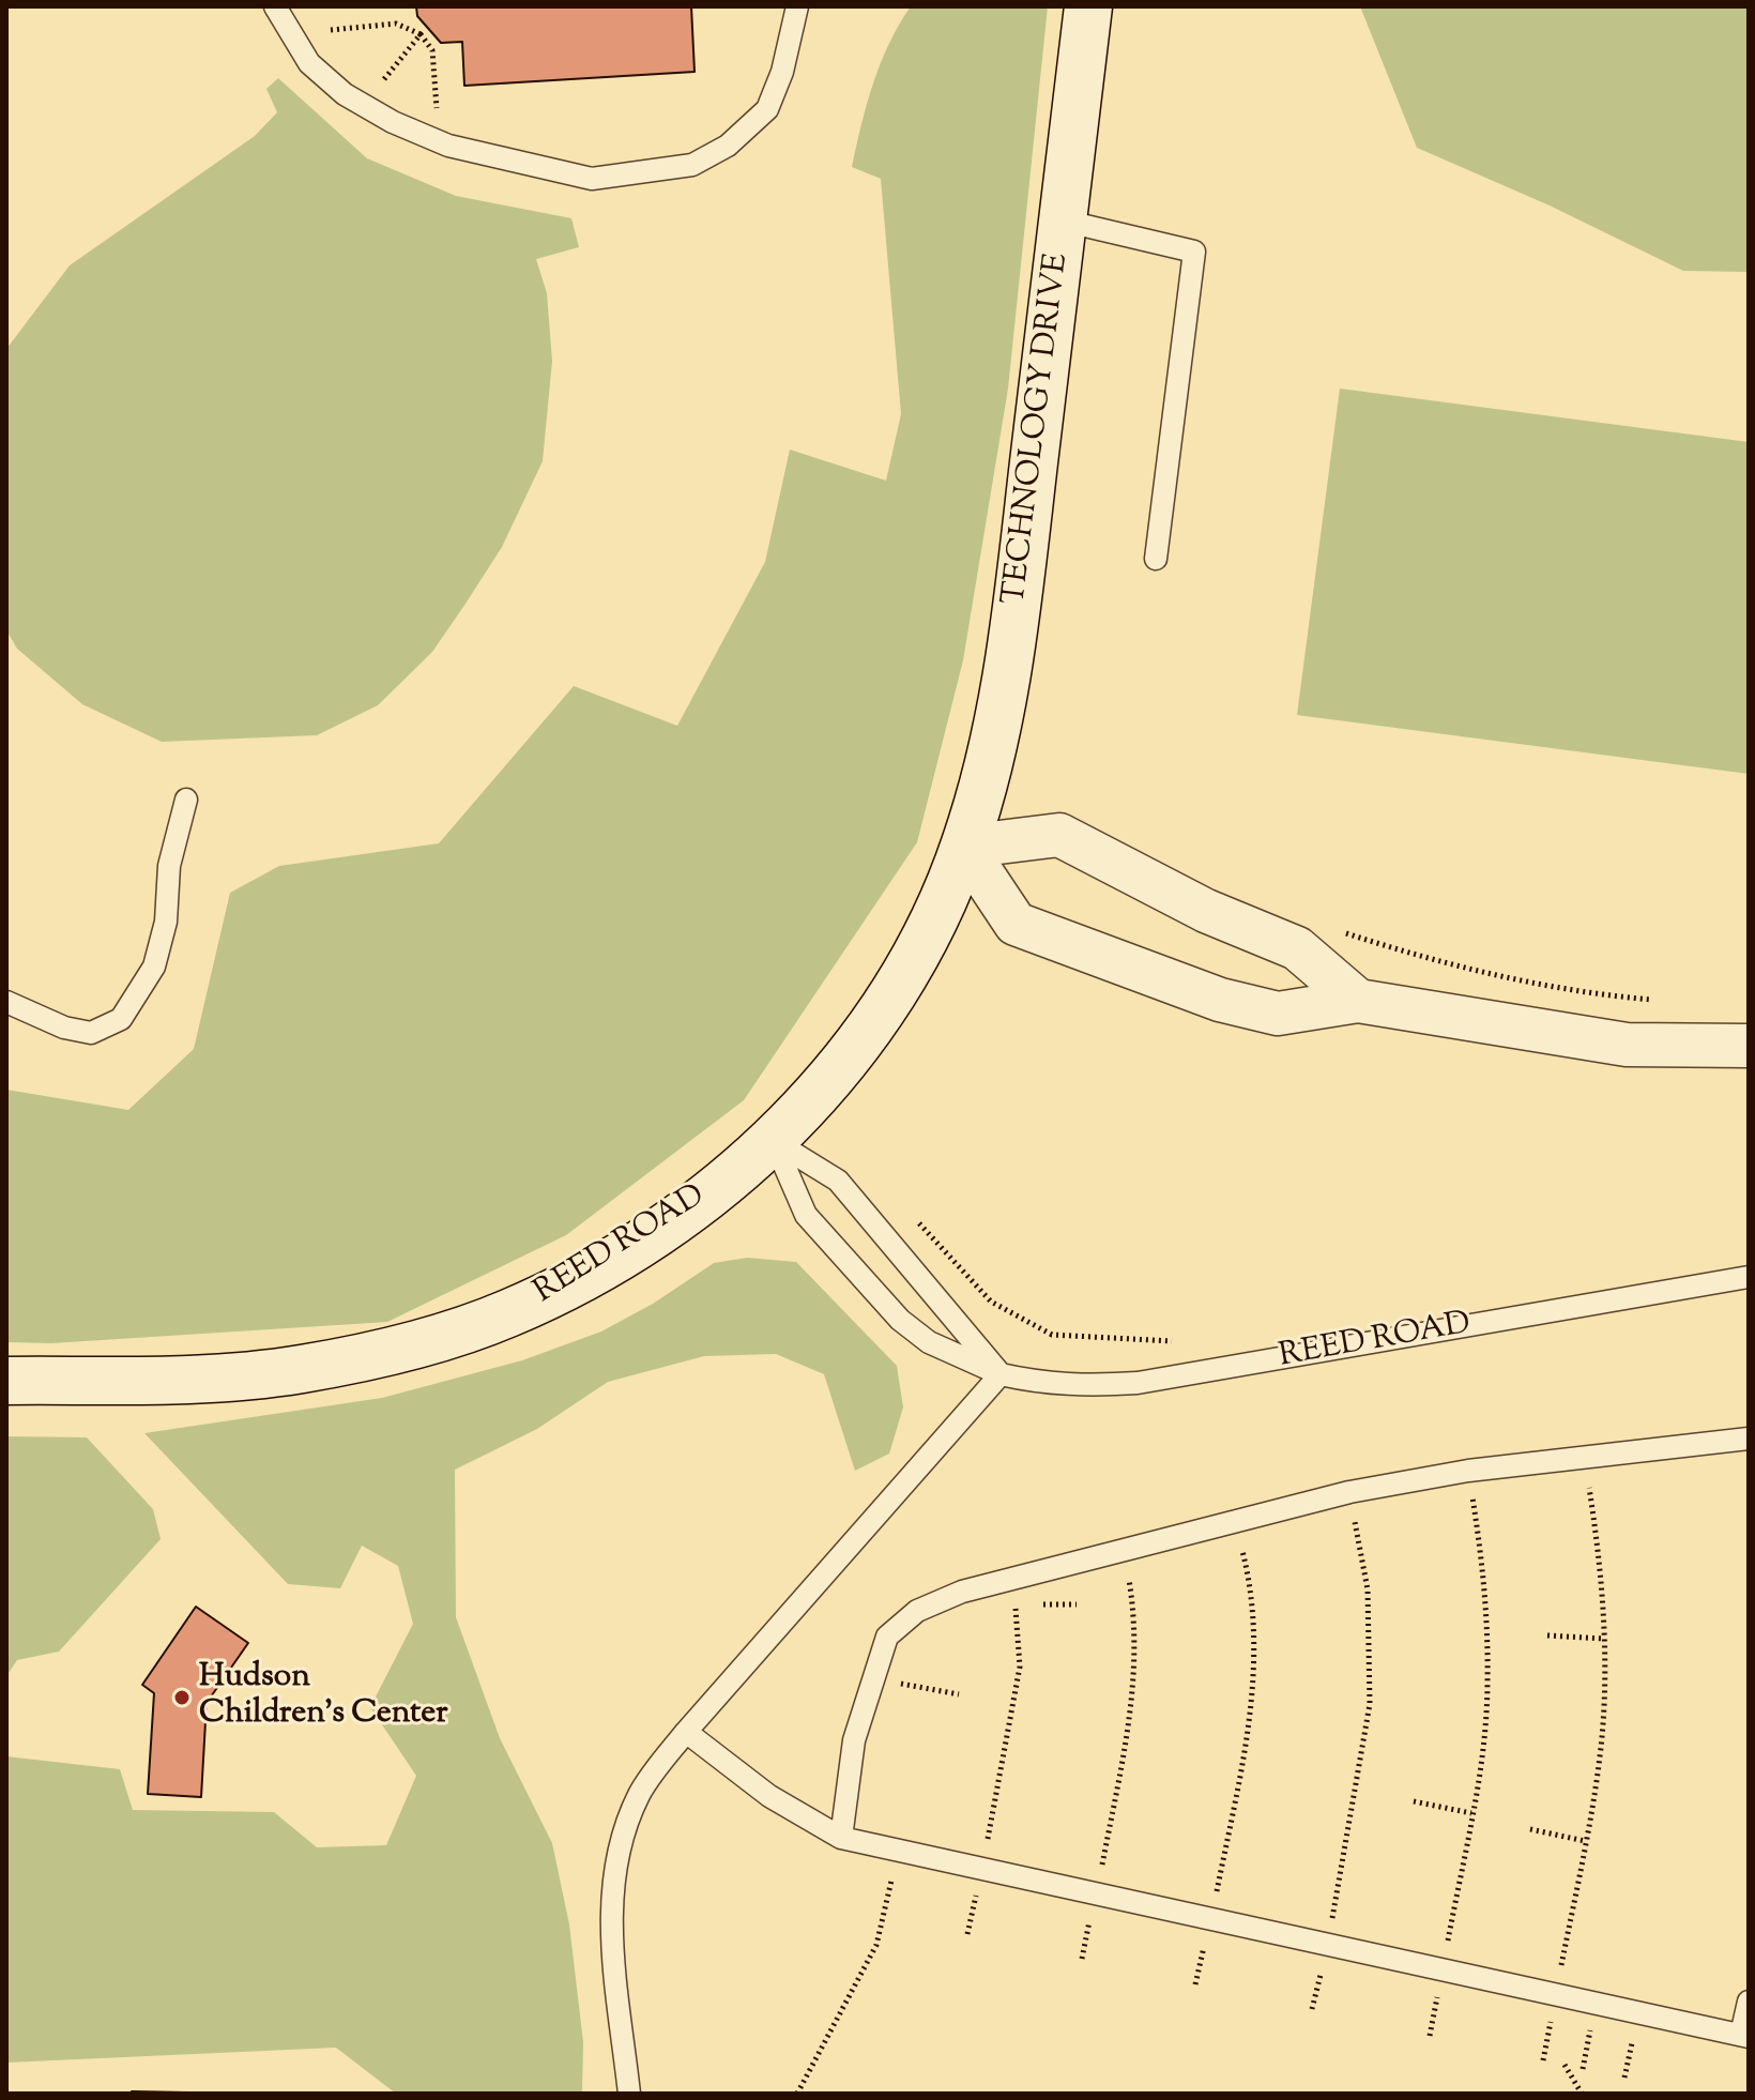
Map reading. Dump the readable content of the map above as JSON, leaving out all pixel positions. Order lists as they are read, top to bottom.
{
  "streets": {
    "street": ["TECHNOLOGY DRIVE", "REED ROAD"]
  },
  "crossings": [
    ["TECHNOLOGY DRIVE", "REED ROAD"]
  ],
  "places": ["Hudson Children's Center"]
}
